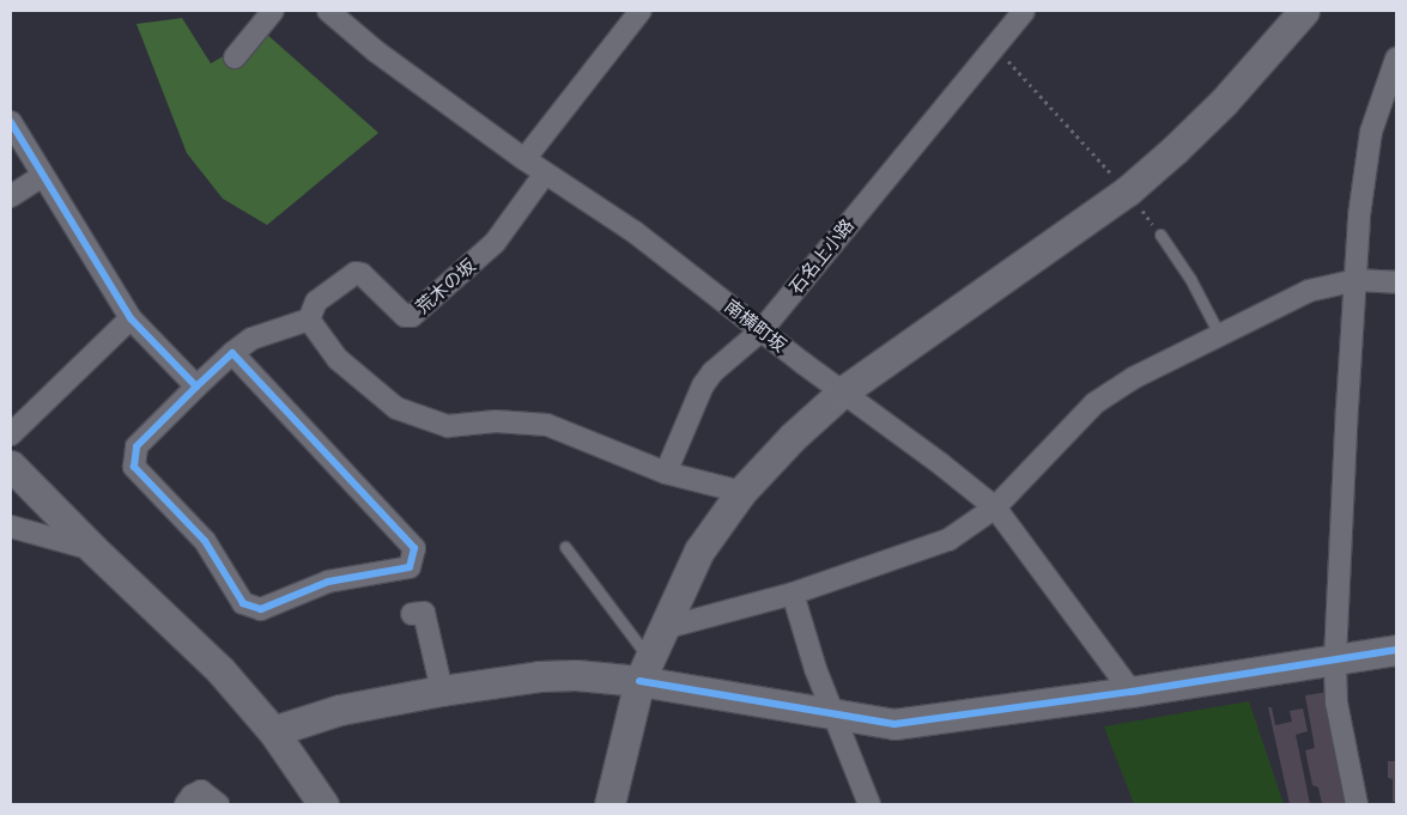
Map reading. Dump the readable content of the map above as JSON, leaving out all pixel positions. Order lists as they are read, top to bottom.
{
  "streets": {
    "street": ["石名上小路", "荒木の坂", "南横町坂"]
  },
  "crossings": [
    ["石名上小路", "南横町坂"],
    ["荒木の坂", "南横町坂"]
  ]
}
